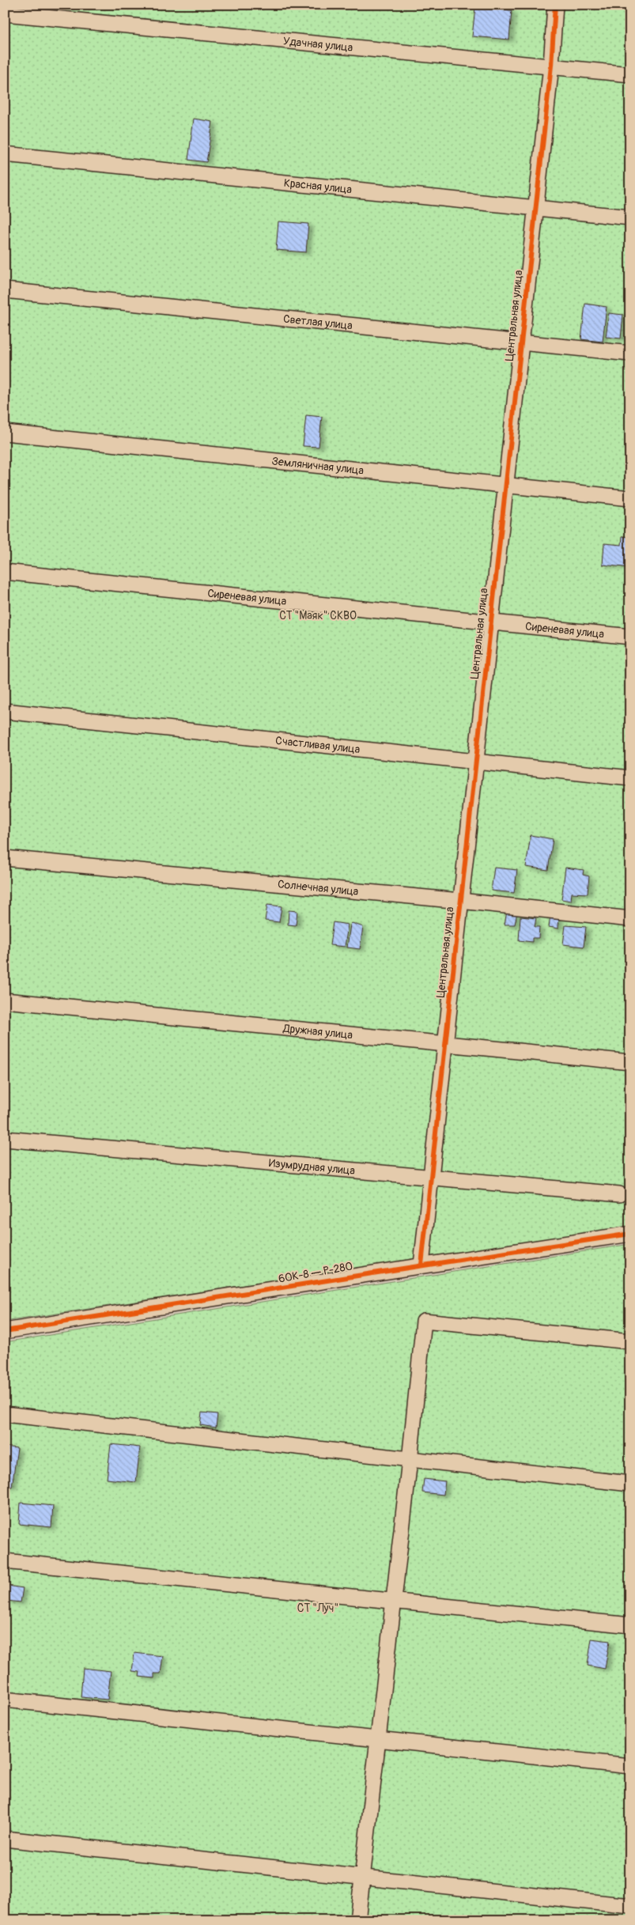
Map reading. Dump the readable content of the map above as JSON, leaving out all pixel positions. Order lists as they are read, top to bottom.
{
  "streets": {
    "street": [
      "Удачная улица",
      "Красная улица",
      "Центральная улица",
      "Светлая улица",
      "Земляничная улица",
      "Сиреневая улица",
      "Счастливая улица",
      "Солнечная улица",
      "Дружная улица",
      "Изумрудная улица",
      "60К-8 — Р-280"
    ]
  },
  "crossings": [
    ["Удачная улица", "Центральная улица"],
    ["Красная улица", "Центральная улица"],
    ["Центральная улица", "Светлая улица"],
    ["Центральная улица", "Земляничная улица"],
    ["Центральная улица", "Сиреневая улица"],
    ["Центральная улица", "Счастливая улица"],
    ["Центральная улица", "Солнечная улица"],
    ["Центральная улица", "Дружная улица"],
    ["Центральная улица", "Изумрудная улица"],
    ["Центральная улица", "60К-8 — Р-280"]
  ],
  "parks": ["СТ \"Маяк\" СКВО", "СТ \"Луч\""]
}
